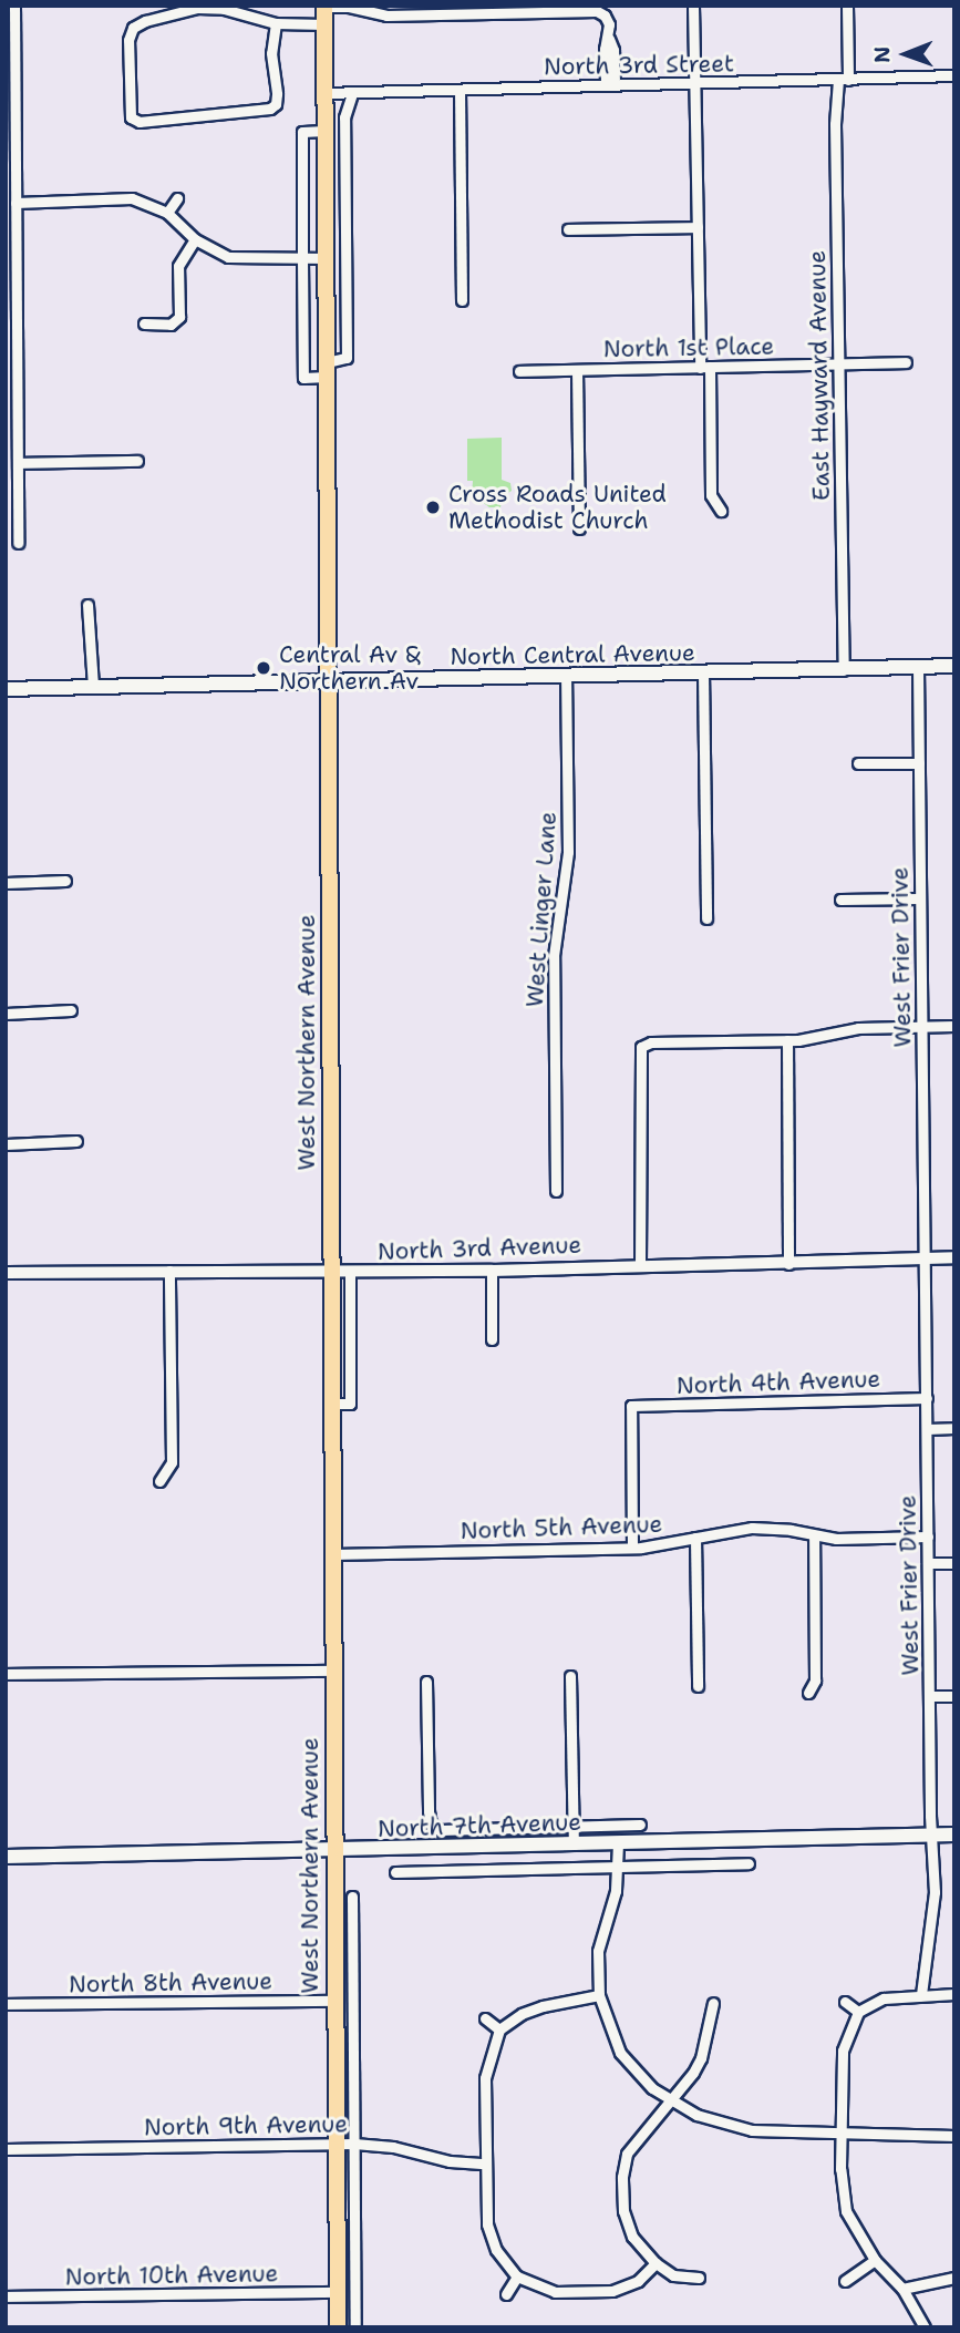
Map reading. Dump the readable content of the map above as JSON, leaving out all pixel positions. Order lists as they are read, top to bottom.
{
  "streets": {
    "main road": ["North Central Avenue", "West Northern Avenue", "North 7th Avenue"],
    "street": [
      "North 3rd Street",
      "North 1st Place",
      "East Hayward Avenue",
      "West Linger Lane",
      "West Frier Drive",
      "North 3rd Avenue",
      "North 4th Avenue",
      "North 5th Avenue",
      "North 8th Avenue",
      "North 9th Avenue",
      "North 10th Avenue"
    ]
  },
  "crossings": [
    ["North 3rd Street", "East Hayward Avenue"],
    ["North 3rd Street", "West Northern Avenue"],
    ["North 1st Place", "East Hayward Avenue"],
    ["East Hayward Avenue", "North Central Avenue"],
    ["North Central Avenue", "West Linger Lane"],
    ["North Central Avenue", "West Frier Drive"],
    ["North Central Avenue", "West Northern Avenue"],
    ["West Frier Drive", "North 3rd Avenue"],
    ["West Frier Drive", "North 4th Avenue"],
    ["West Frier Drive", "North 5th Avenue"],
    ["West Frier Drive", "North 7th Avenue"],
    ["West Northern Avenue", "North 3rd Avenue"],
    ["West Northern Avenue", "North 5th Avenue"],
    ["West Northern Avenue", "North 7th Avenue"],
    ["West Northern Avenue", "North 8th Avenue"],
    ["West Northern Avenue", "North 9th Avenue"],
    ["West Northern Avenue", "North 10th Avenue"],
    ["North 4th Avenue", "North 5th Avenue"]
  ],
  "places": ["Cross Roads United Methodist Church", "Central Av & Northern Av"],
  "north": "left"
}
